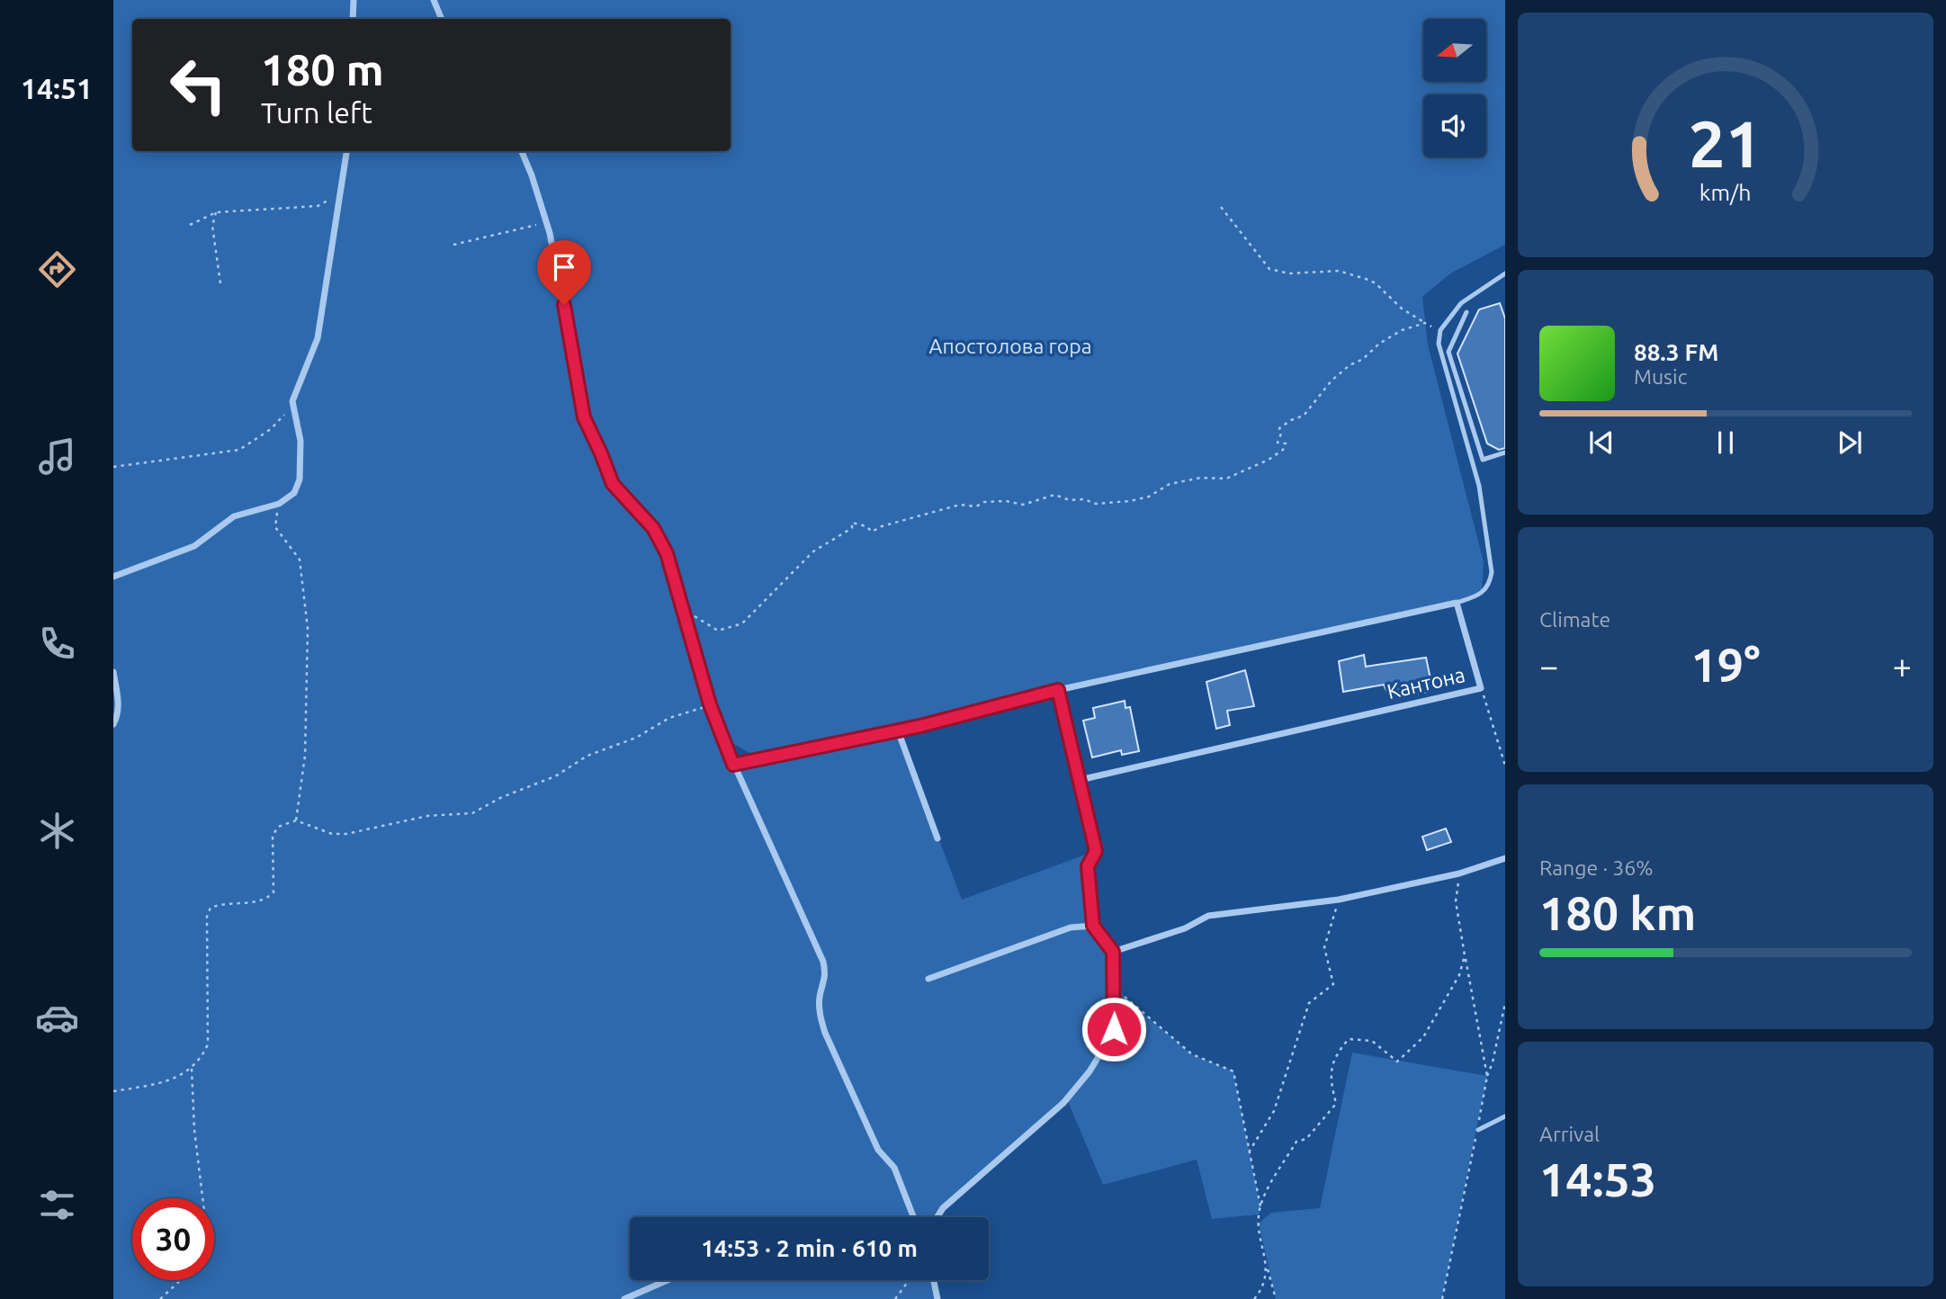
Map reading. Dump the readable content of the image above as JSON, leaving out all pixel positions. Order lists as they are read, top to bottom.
{
  "streets": {
    "street": ["Кантона"]
  },
  "parks": ["Апостолова гора"],
  "north": "left",
  "page": {
    "tabs": "14:51",
    "turn": ["180 m", "Turn left"],
    "song": ["88.3 FM", "Music"],
    "tile": [
      "Climate",
      ["Range · 36%", "180 km"],
      ["Arrival", "14:53"]
    ],
    "heat": ["−", "19°", "+"],
    "limit": "30",
    "trip": "14:53 · 2 min · 610 m",
    "gauge": ["21", "km/h"]
  }
}
